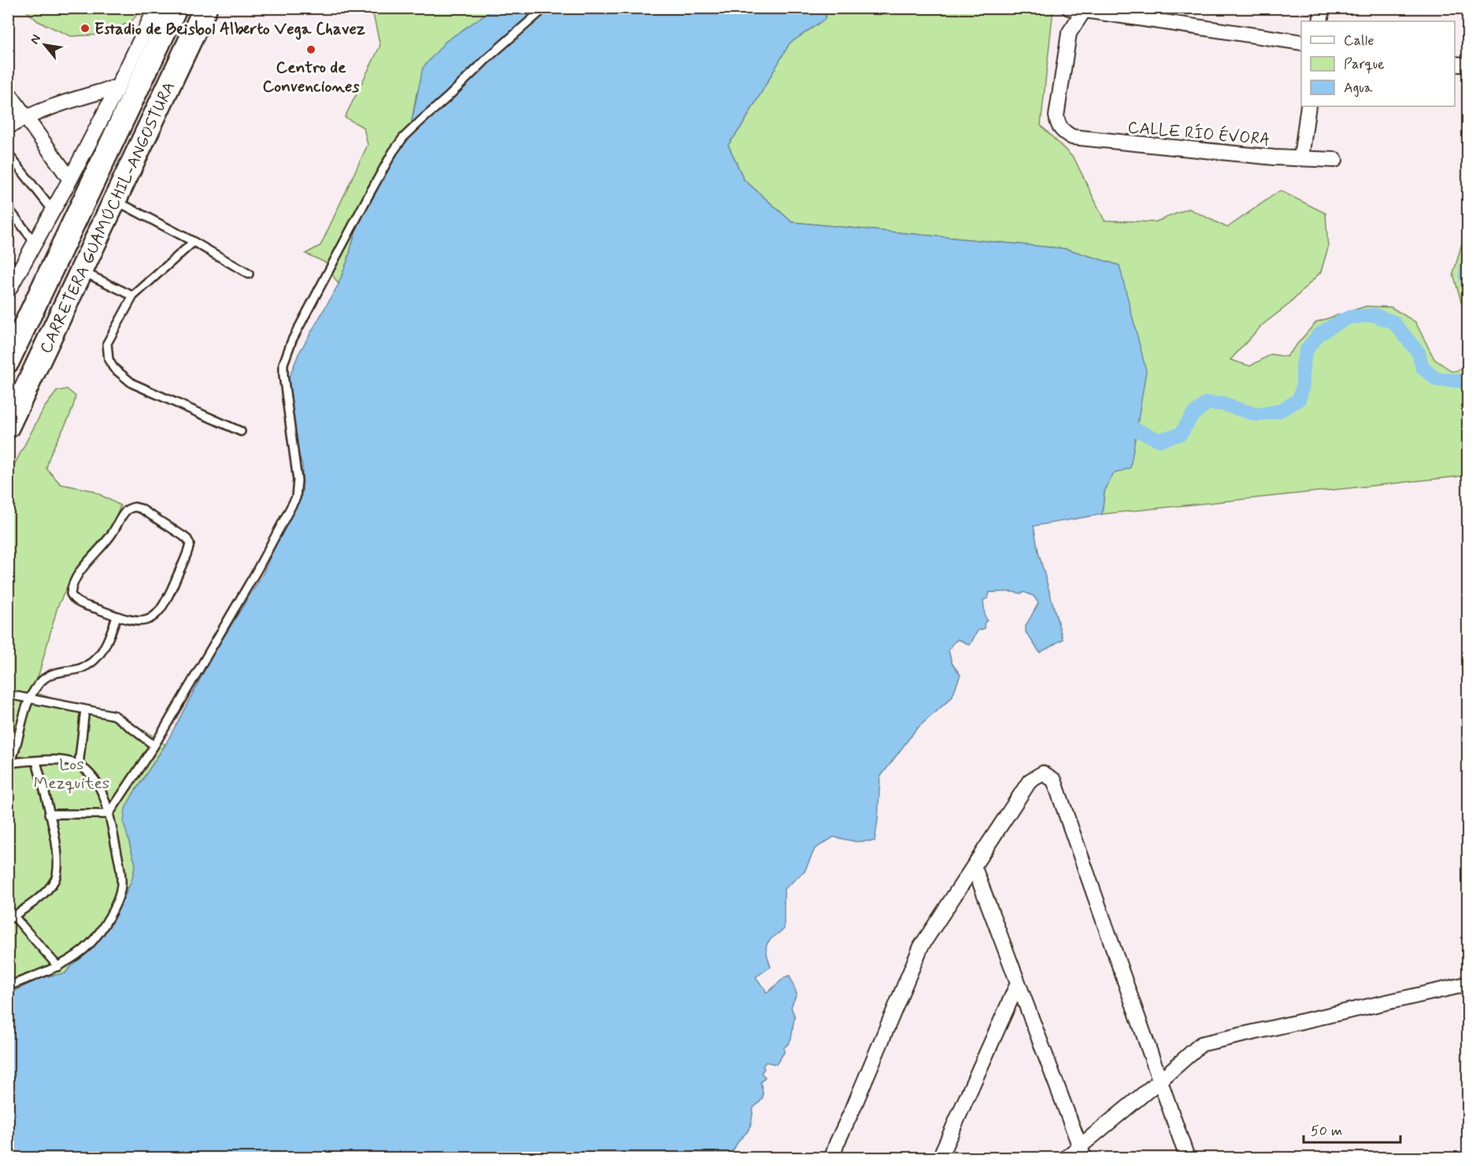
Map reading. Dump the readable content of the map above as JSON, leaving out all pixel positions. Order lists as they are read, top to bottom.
{
  "streets": {
    "main road": ["CARRETERA GUAMÚCHIL-ANGOSTURA"],
    "street": ["CALLE RÍO ÉVORA"]
  },
  "parks": ["Los Mezquites"],
  "places": ["Estadio de Beisbol Alberto Vega Chavez", "Centro de Convenciones"],
  "legend": ["Calle", "Parque", "Agua"],
  "scale_bar": "50 m",
  "north": "top left"
}
